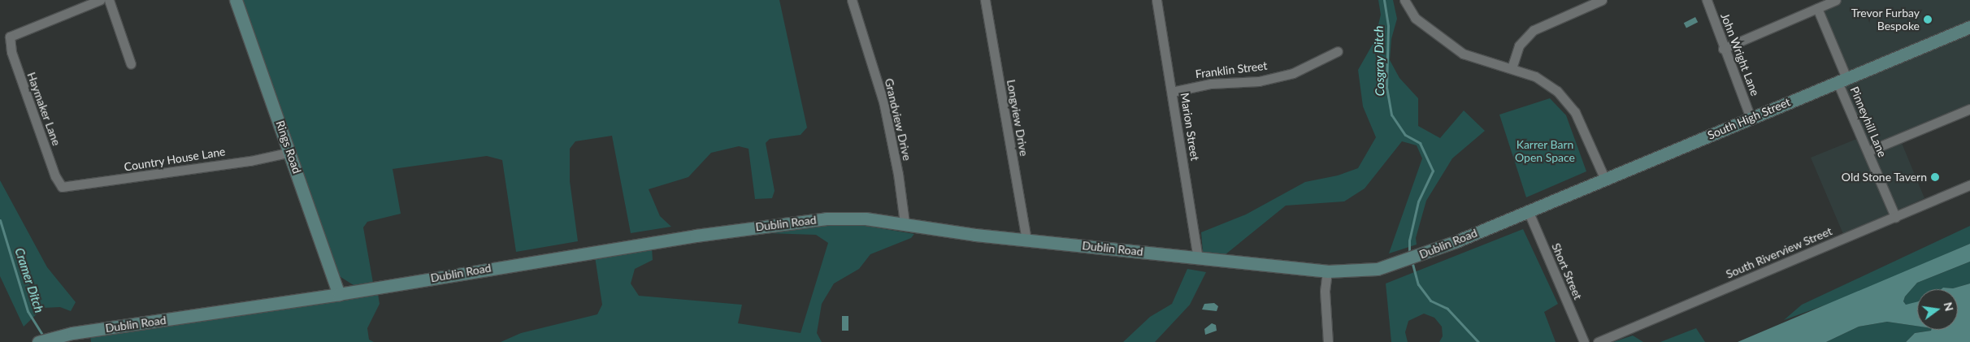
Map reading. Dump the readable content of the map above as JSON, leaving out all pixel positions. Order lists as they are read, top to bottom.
{
  "streets": {
    "main road": ["South High Street", "Rings Road", "Dublin Road"],
    "street": [
      "John Wright Lane",
      "Franklin Street",
      "Haymaker Lane",
      "Longview Drive",
      "Grandview Drive",
      "Pinneyhill Lane",
      "Marion Street",
      "Country House Lane",
      "South Riverview Street",
      "Short Street"
    ]
  },
  "crossings": [
    ["John Wright Lane", "South High Street"],
    ["Franklin Street", "Marion Street"],
    ["Haymaker Lane", "Country House Lane"],
    ["Longview Drive", "Dublin Road"],
    ["South High Street", "Pinneyhill Lane"],
    ["South High Street", "Dublin Road"],
    ["South High Street", "Short Street"],
    ["Grandview Drive", "Dublin Road"],
    ["Pinneyhill Lane", "South Riverview Street"],
    ["Marion Street", "Dublin Road"],
    ["Rings Road", "Country House Lane"],
    ["Rings Road", "Dublin Road"],
    ["Dublin Road", "Short Street"]
  ],
  "water": ["Cosgray Ditch", "Cramer Ditch"],
  "parks": ["Karrer Barn Open Space"],
  "places": ["Trevor Furbay Bespoke", "Old Stone Tavern"],
  "north": "right"
}
